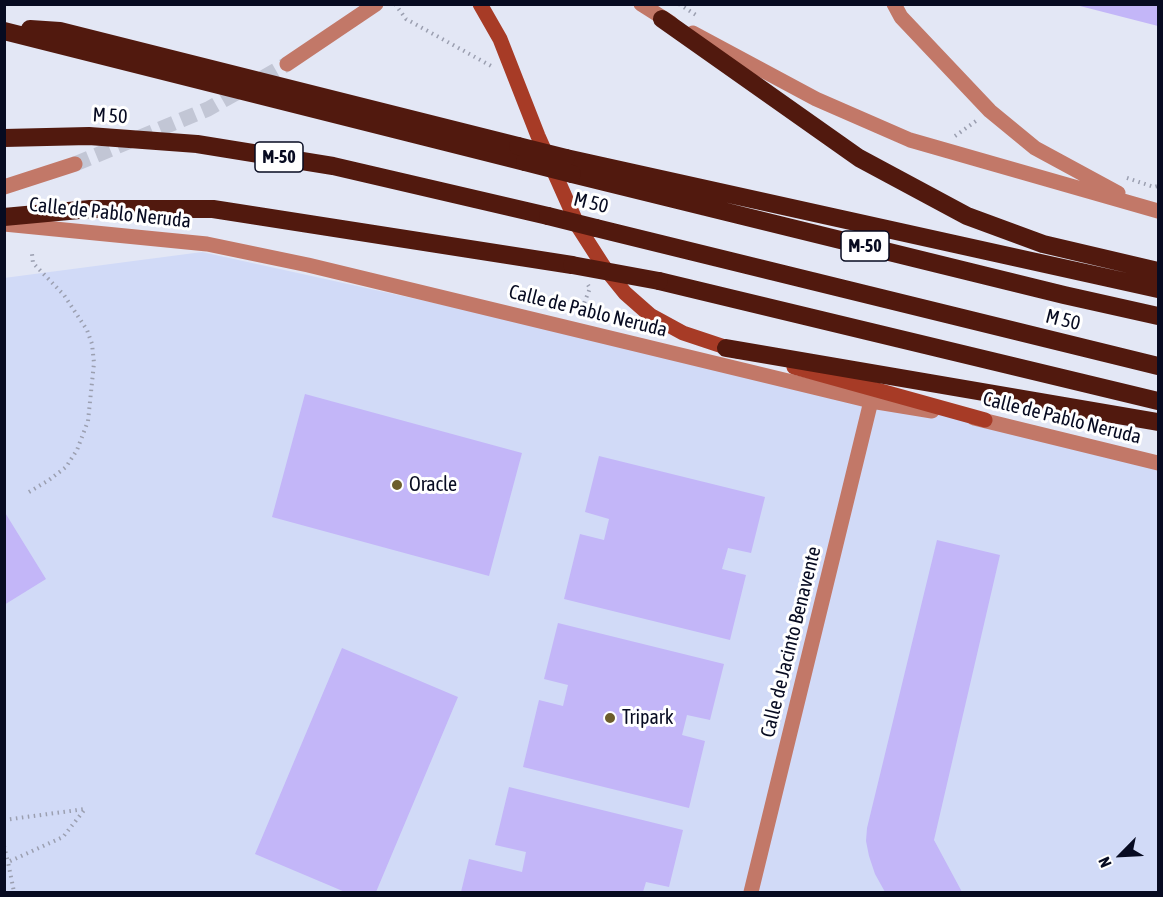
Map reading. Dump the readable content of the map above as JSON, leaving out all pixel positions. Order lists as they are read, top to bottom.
{
  "streets": {
    "highway": ["M 50", "M-50"],
    "street": ["Calle de Pablo Neruda", "Calle de Jacinto Benavente"]
  },
  "crossings": [
    ["Calle de Pablo Neruda", "Calle de Jacinto Benavente"]
  ],
  "places": ["Oracle", "Tripark"],
  "north": "bottom left"
}
